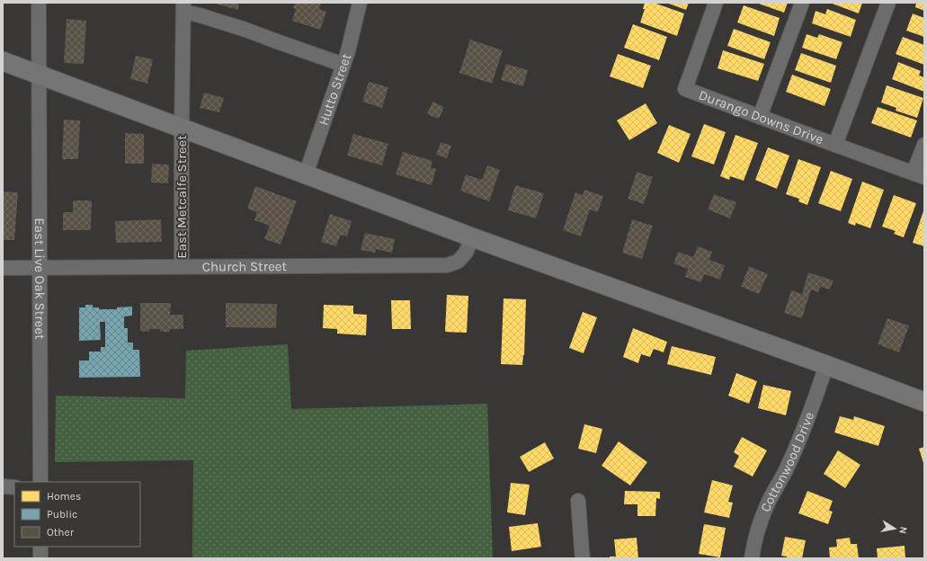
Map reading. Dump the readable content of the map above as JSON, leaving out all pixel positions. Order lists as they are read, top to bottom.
{
  "streets": {
    "street": [
      "Hutto Street",
      "Durango Downs Drive",
      "East Metcalfe Street",
      "Church Street",
      "East Live Oak Street",
      "Cottonwood Drive"
    ]
  },
  "crossings": [
    ["East Metcalfe Street", "Church Street"],
    ["Church Street", "East Live Oak Street"]
  ],
  "legend": ["Homes", "Public", "Other"],
  "north": "right"
}
